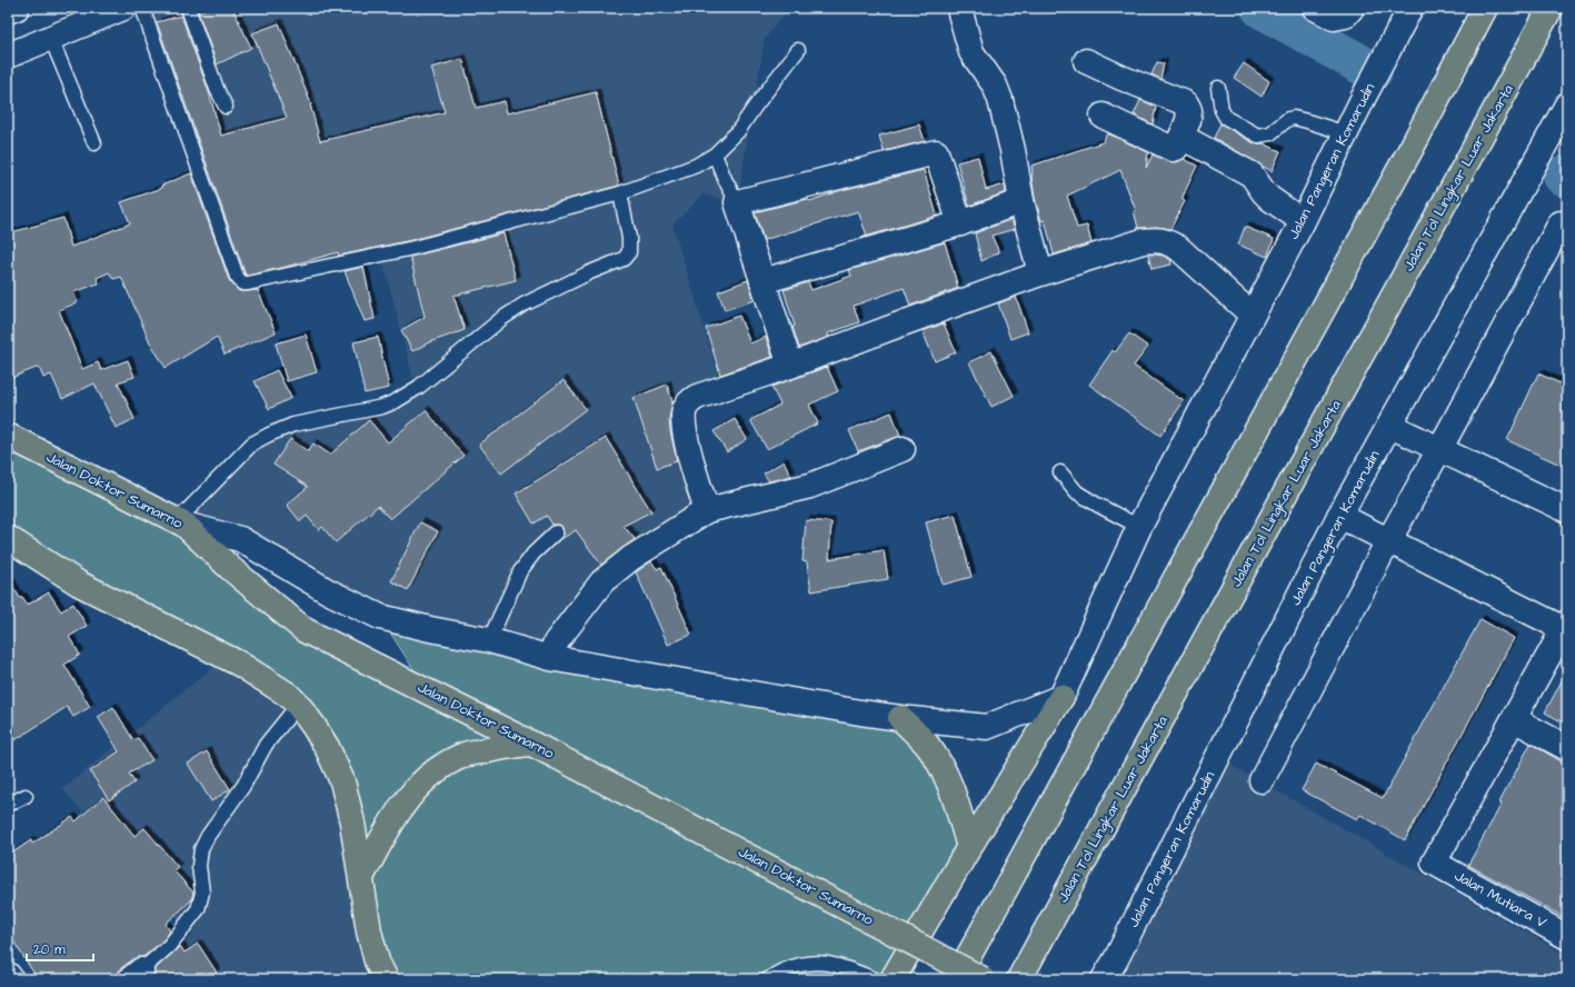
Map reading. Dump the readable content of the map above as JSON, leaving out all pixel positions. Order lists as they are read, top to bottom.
{
  "streets": {
    "main road": ["Jalan Tol Lingkar Luar Jakarta", "Jalan Doktor Sumarno"],
    "street": ["Jalan Pangeran Komarudin", "Jalan Mutiara V"]
  },
  "scale_bar": "20 m"
}
